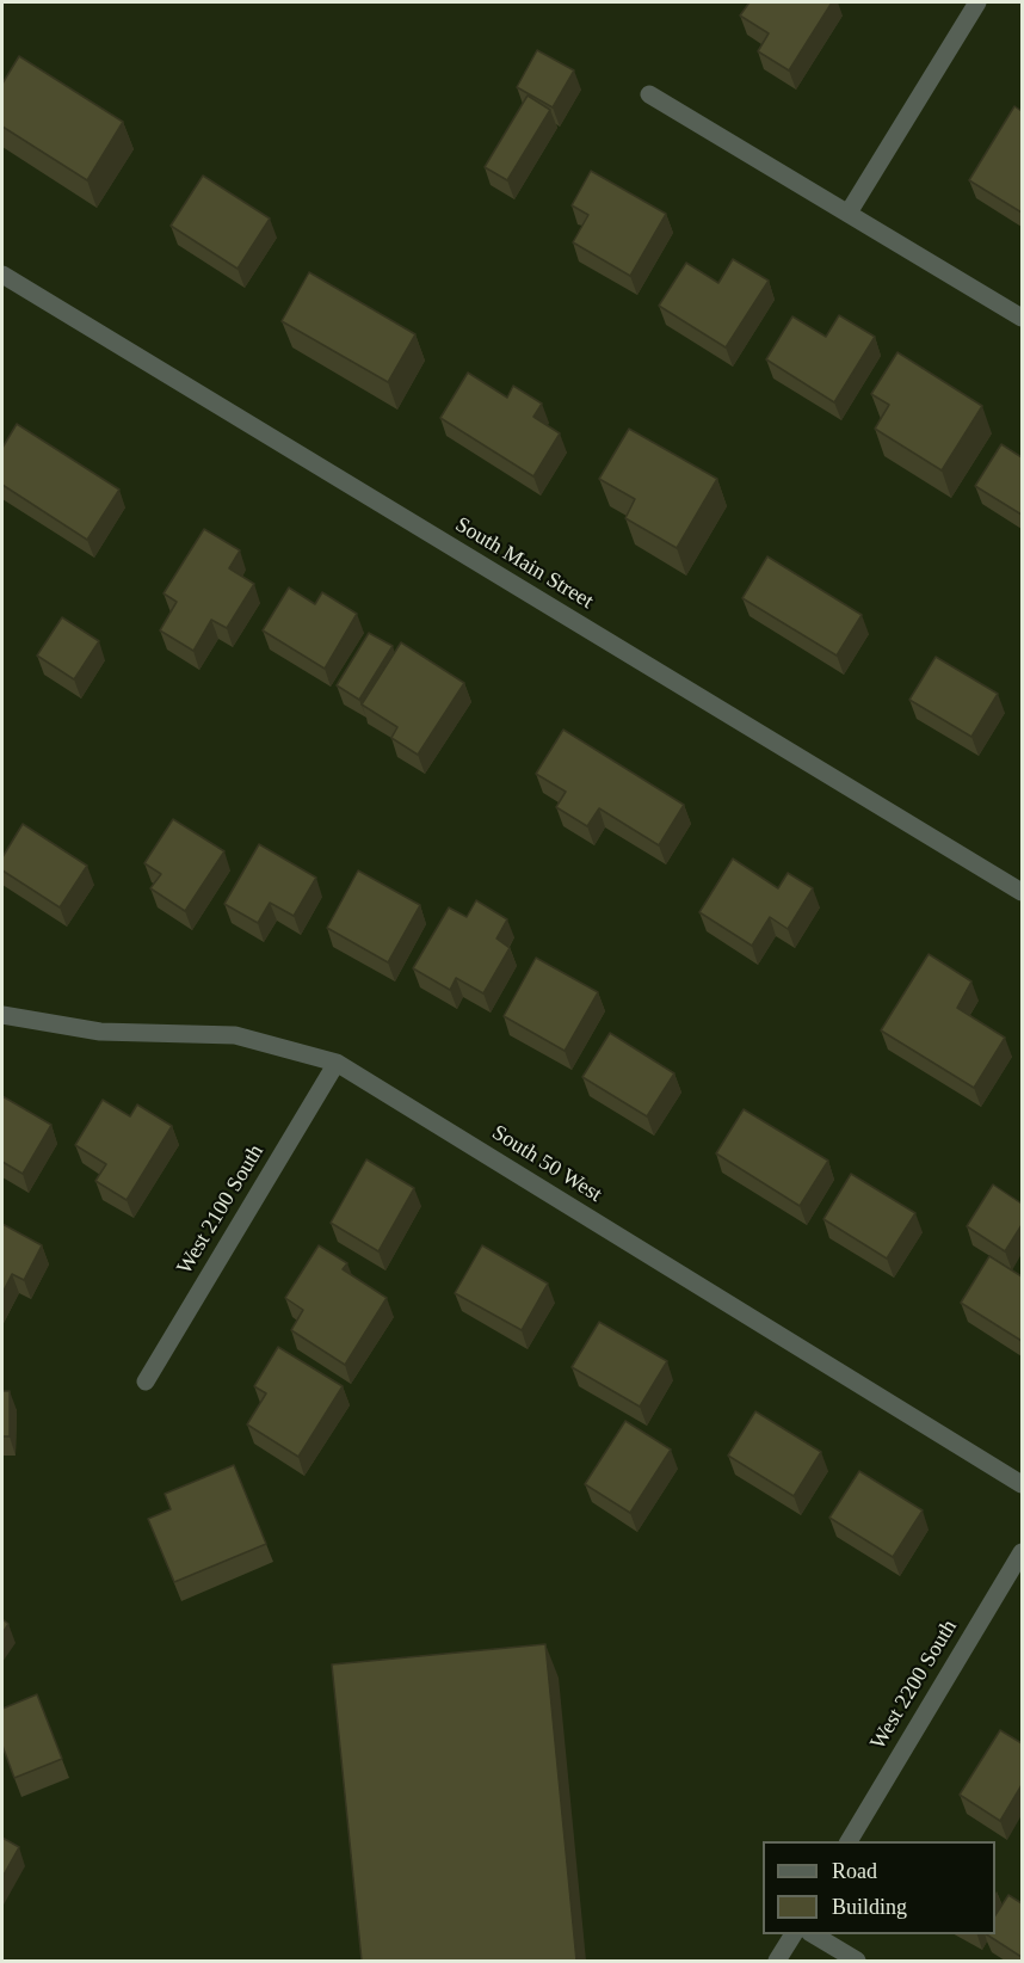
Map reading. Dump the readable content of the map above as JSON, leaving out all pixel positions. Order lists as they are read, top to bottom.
{
  "streets": {
    "street": [
      "South Main Street",
      "South 50 West",
      "West 2100 South",
      "West 2200 South"
    ]
  },
  "crossings": [
    ["South 50 West", "West 2100 South"]
  ],
  "legend": ["Road", "Building"]
}
